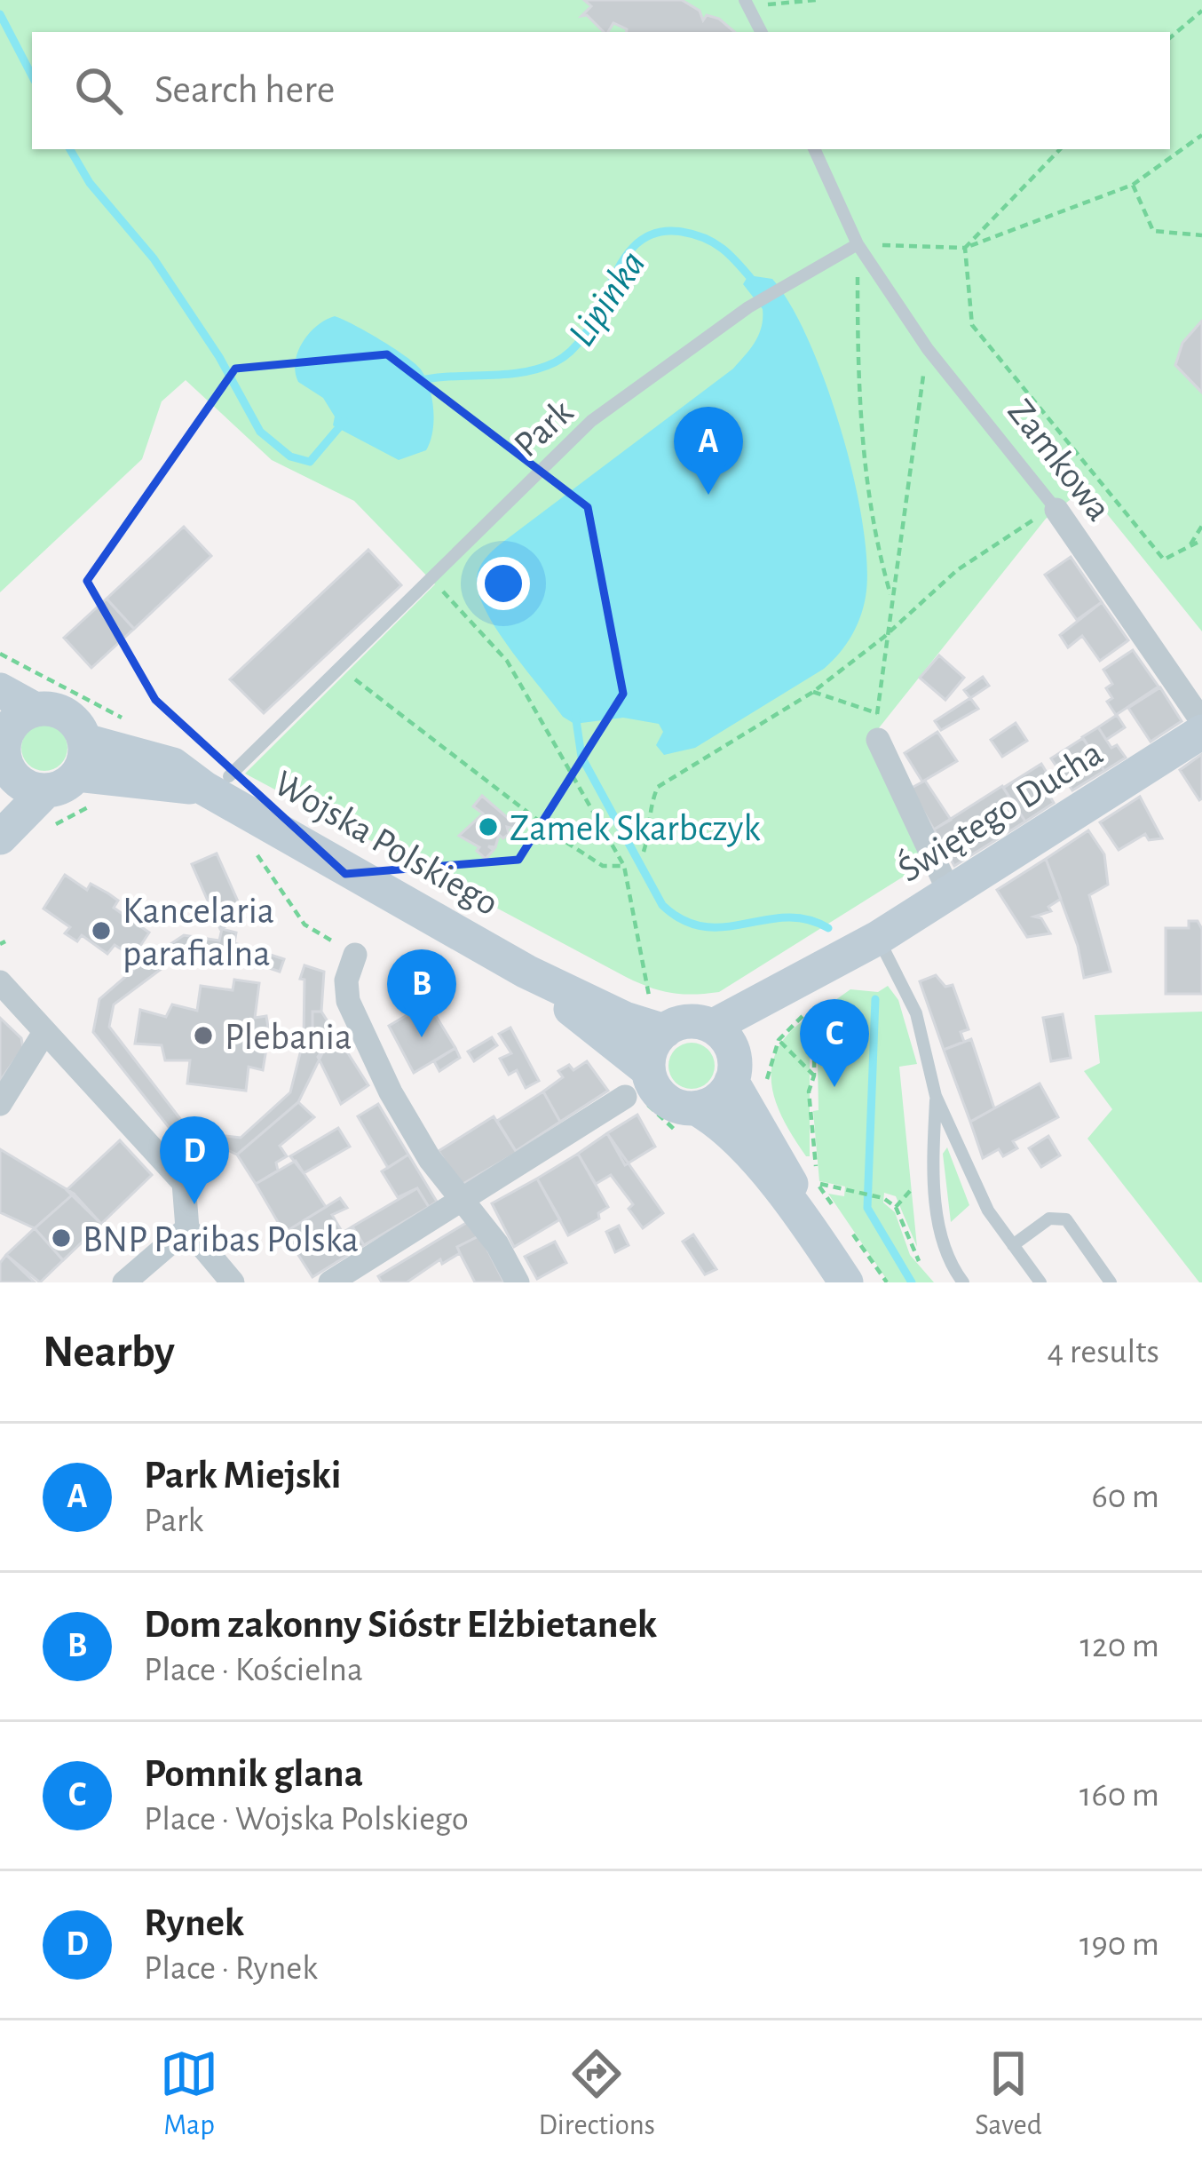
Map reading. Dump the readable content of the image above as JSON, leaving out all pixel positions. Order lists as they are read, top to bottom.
{
  "streets": {
    "main road": ["Świętego Ducha", "Wojska Polskiego"],
    "street": ["Zamkowa"],
    "lane": ["Park"]
  },
  "crossings": [
    ["Park", "Zamkowa"],
    ["Park", "Wojska Polskiego"],
    ["Świętego Ducha", "Wojska Polskiego"]
  ],
  "water": ["Lipinka"],
  "places": [
    "Zamek Skarbczyk",
    "Kancelaria parafialna",
    "Plebania",
    "BNP Paribas Polska"
  ],
  "page": {
    "search": "Search here",
    "pins": [
      "A",
      "B",
      "C",
      "D"
    ],
    "heading": ["Nearby", "4 results"],
    "list": [
      {
        "mark": "A",
        "name": "Park Miejski",
        "note": "Park",
        "value": "60 m"
      },
      {
        "mark": "B",
        "name": "Dom zakonny Sióstr Elżbietanek",
        "note": "Place · Kościelna",
        "value": "120 m"
      },
      {
        "mark": "C",
        "name": "Pomnik glana",
        "note": "Place · Wojska Polskiego",
        "value": "160 m"
      },
      {
        "mark": "D",
        "name": "Rynek",
        "note": "Place · Rynek",
        "value": "190 m"
      }
    ],
    "nav": ["Map", "Directions", "Saved"]
  }
}
